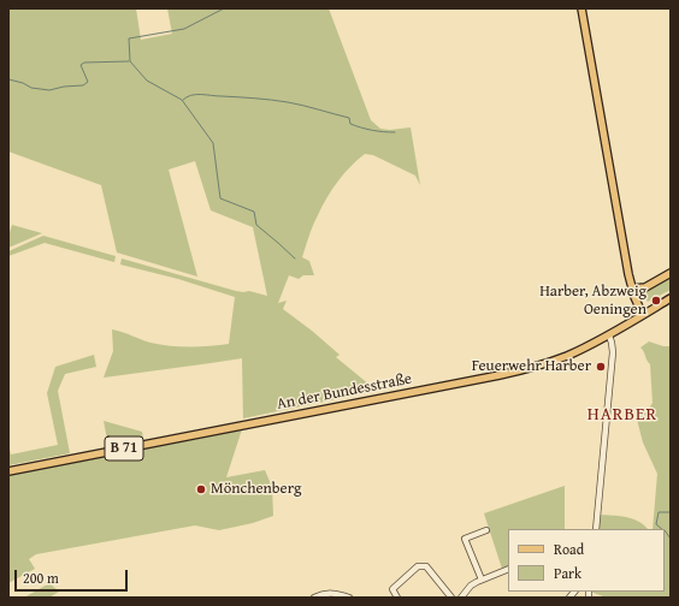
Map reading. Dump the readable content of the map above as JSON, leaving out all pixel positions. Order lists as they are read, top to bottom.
{
  "streets": {
    "main road": ["An der Bundesstraße", "B 71"]
  },
  "districts": ["HARBER"],
  "places": ["Harber, Abzweig Oeningen", "Feuerwehr Harber", "Mönchenberg"],
  "legend": ["Road", "Park"],
  "scale_bar": "200 m"
}
